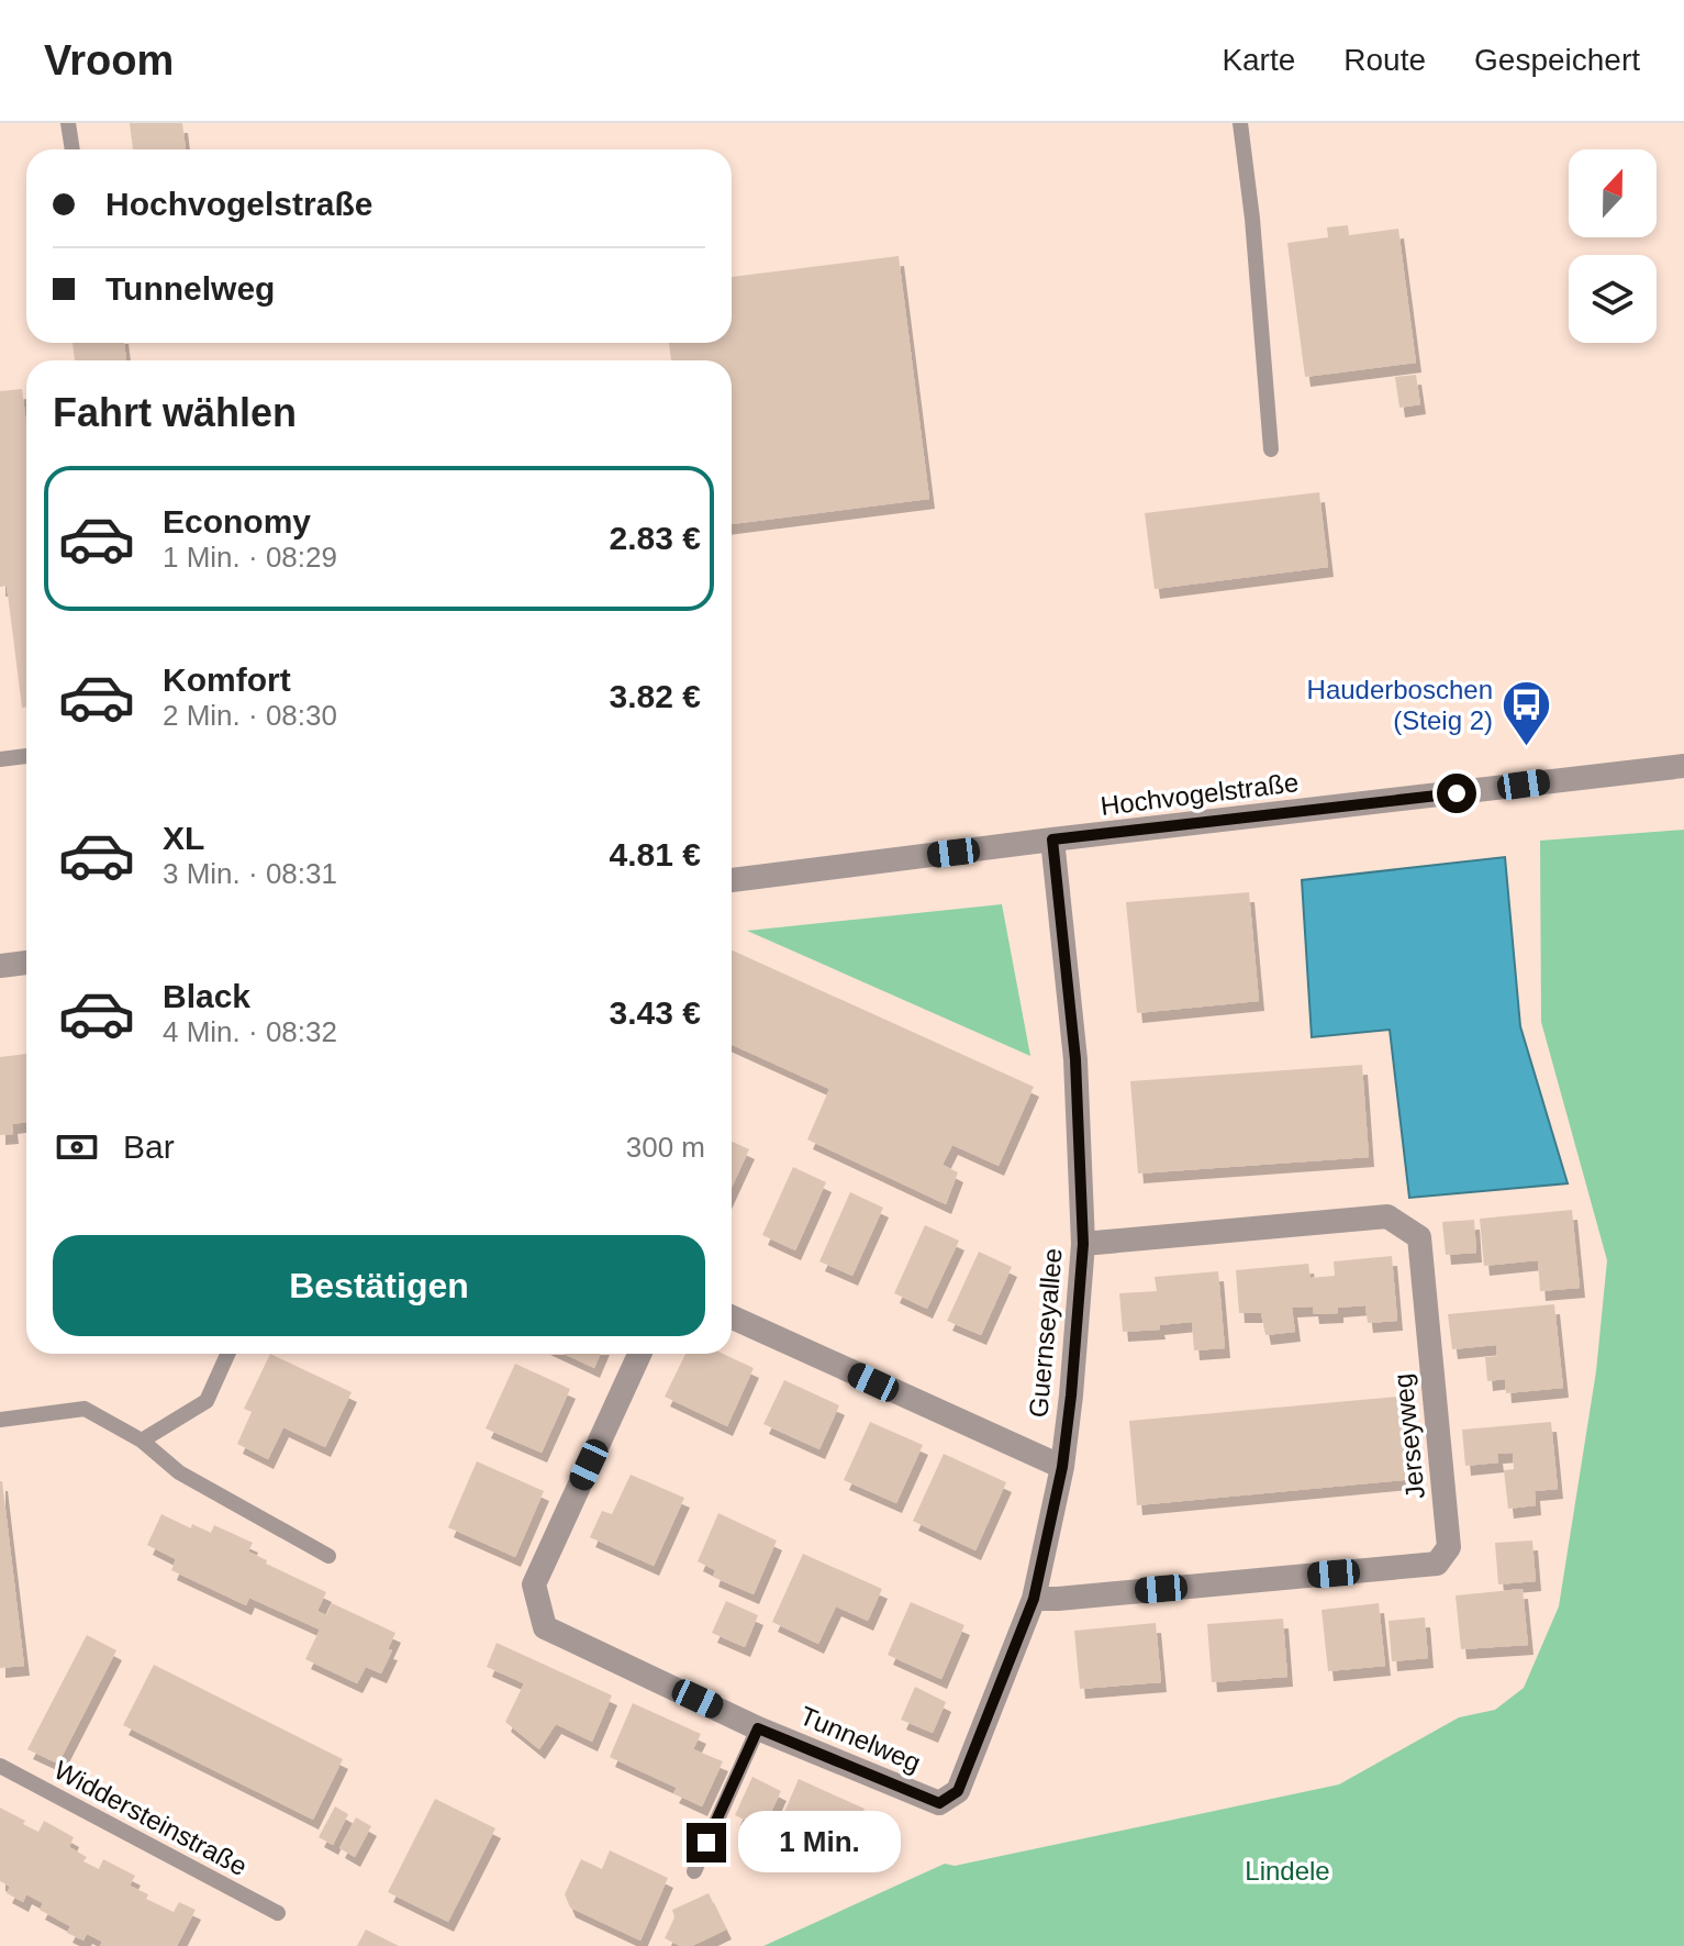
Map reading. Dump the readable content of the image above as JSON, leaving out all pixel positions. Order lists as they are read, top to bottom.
{
  "streets": {
    "street": [
      "Hochvogelstraße",
      "Guernseyallee",
      "Jerseyweg",
      "Tunnelweg"
    ],
    "lane": ["Widdersteinstraße"]
  },
  "crossings": [
    ["Hochvogelstraße", "Guernseyallee"],
    ["Guernseyallee", "Jerseyweg"],
    ["Guernseyallee", "Tunnelweg"]
  ],
  "parks": ["Lindele"],
  "places": {
    "bus stop": ["Hauderboschen (Steig 2)"]
  },
  "north": "top",
  "page": {
    "header": "Vroom",
    "nav": ["Karte", "Route", "Gespeichert"],
    "banner": ["Hochvogelstraße", "Tunnelweg"],
    "heading": "Fahrt wählen",
    "list": [
      {
        "name": "Economy",
        "note": "1 Min. · 08:29",
        "value": "2.83 €"
      },
      {
        "name": "Komfort",
        "note": "2 Min. · 08:30",
        "value": "3.82 €"
      },
      {
        "name": "XL",
        "note": "3 Min. · 08:31",
        "value": "4.81 €"
      },
      {
        "name": "Black",
        "note": "4 Min. · 08:32",
        "value": "3.43 €"
      }
    ],
    "pay": ["Bar", "300 m"],
    "buttons": "Bestätigen",
    "bubble": "1 Min."
  }
}
